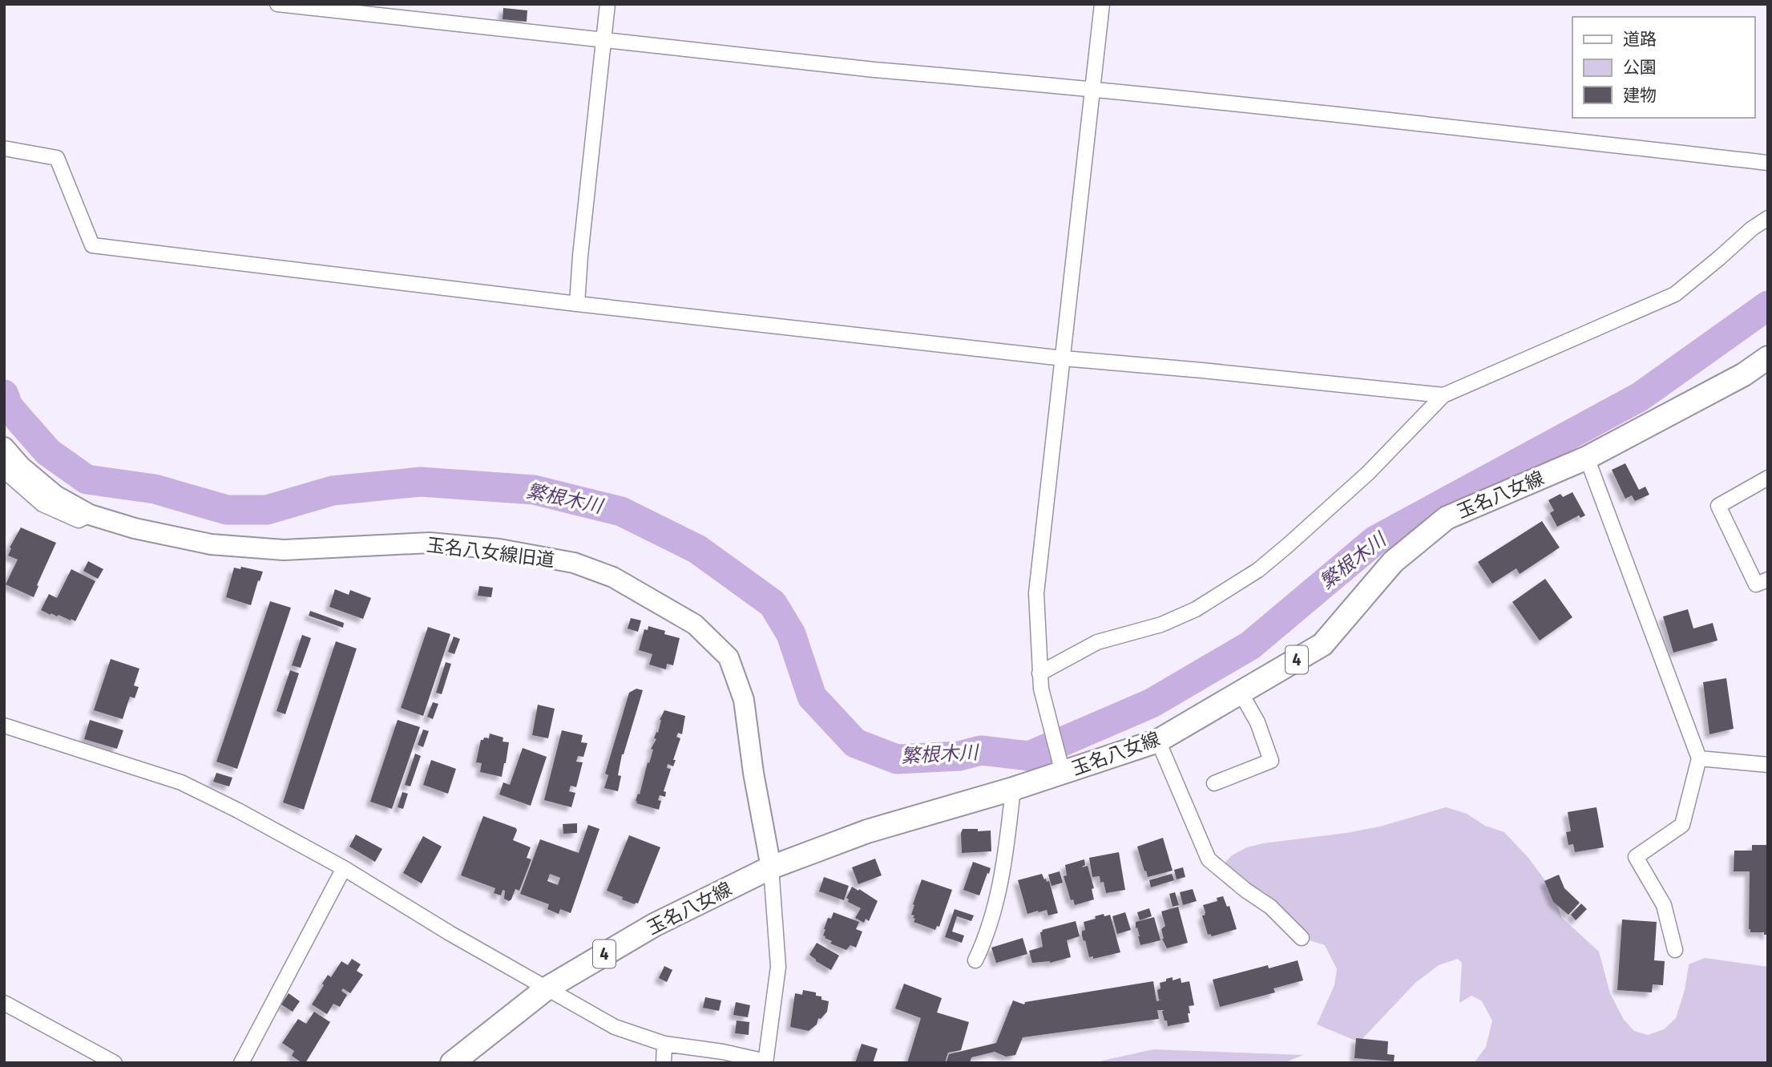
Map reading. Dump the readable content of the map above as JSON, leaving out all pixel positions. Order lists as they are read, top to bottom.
{
  "streets": {
    "main road": ["玉名八女線", "4"],
    "street": ["玉名八女線旧道"]
  },
  "crossings": [
    ["玉名八女線", "玉名八女線旧道"]
  ],
  "water": ["繁根木川"],
  "legend": ["道路", "公園", "建物"]
}
